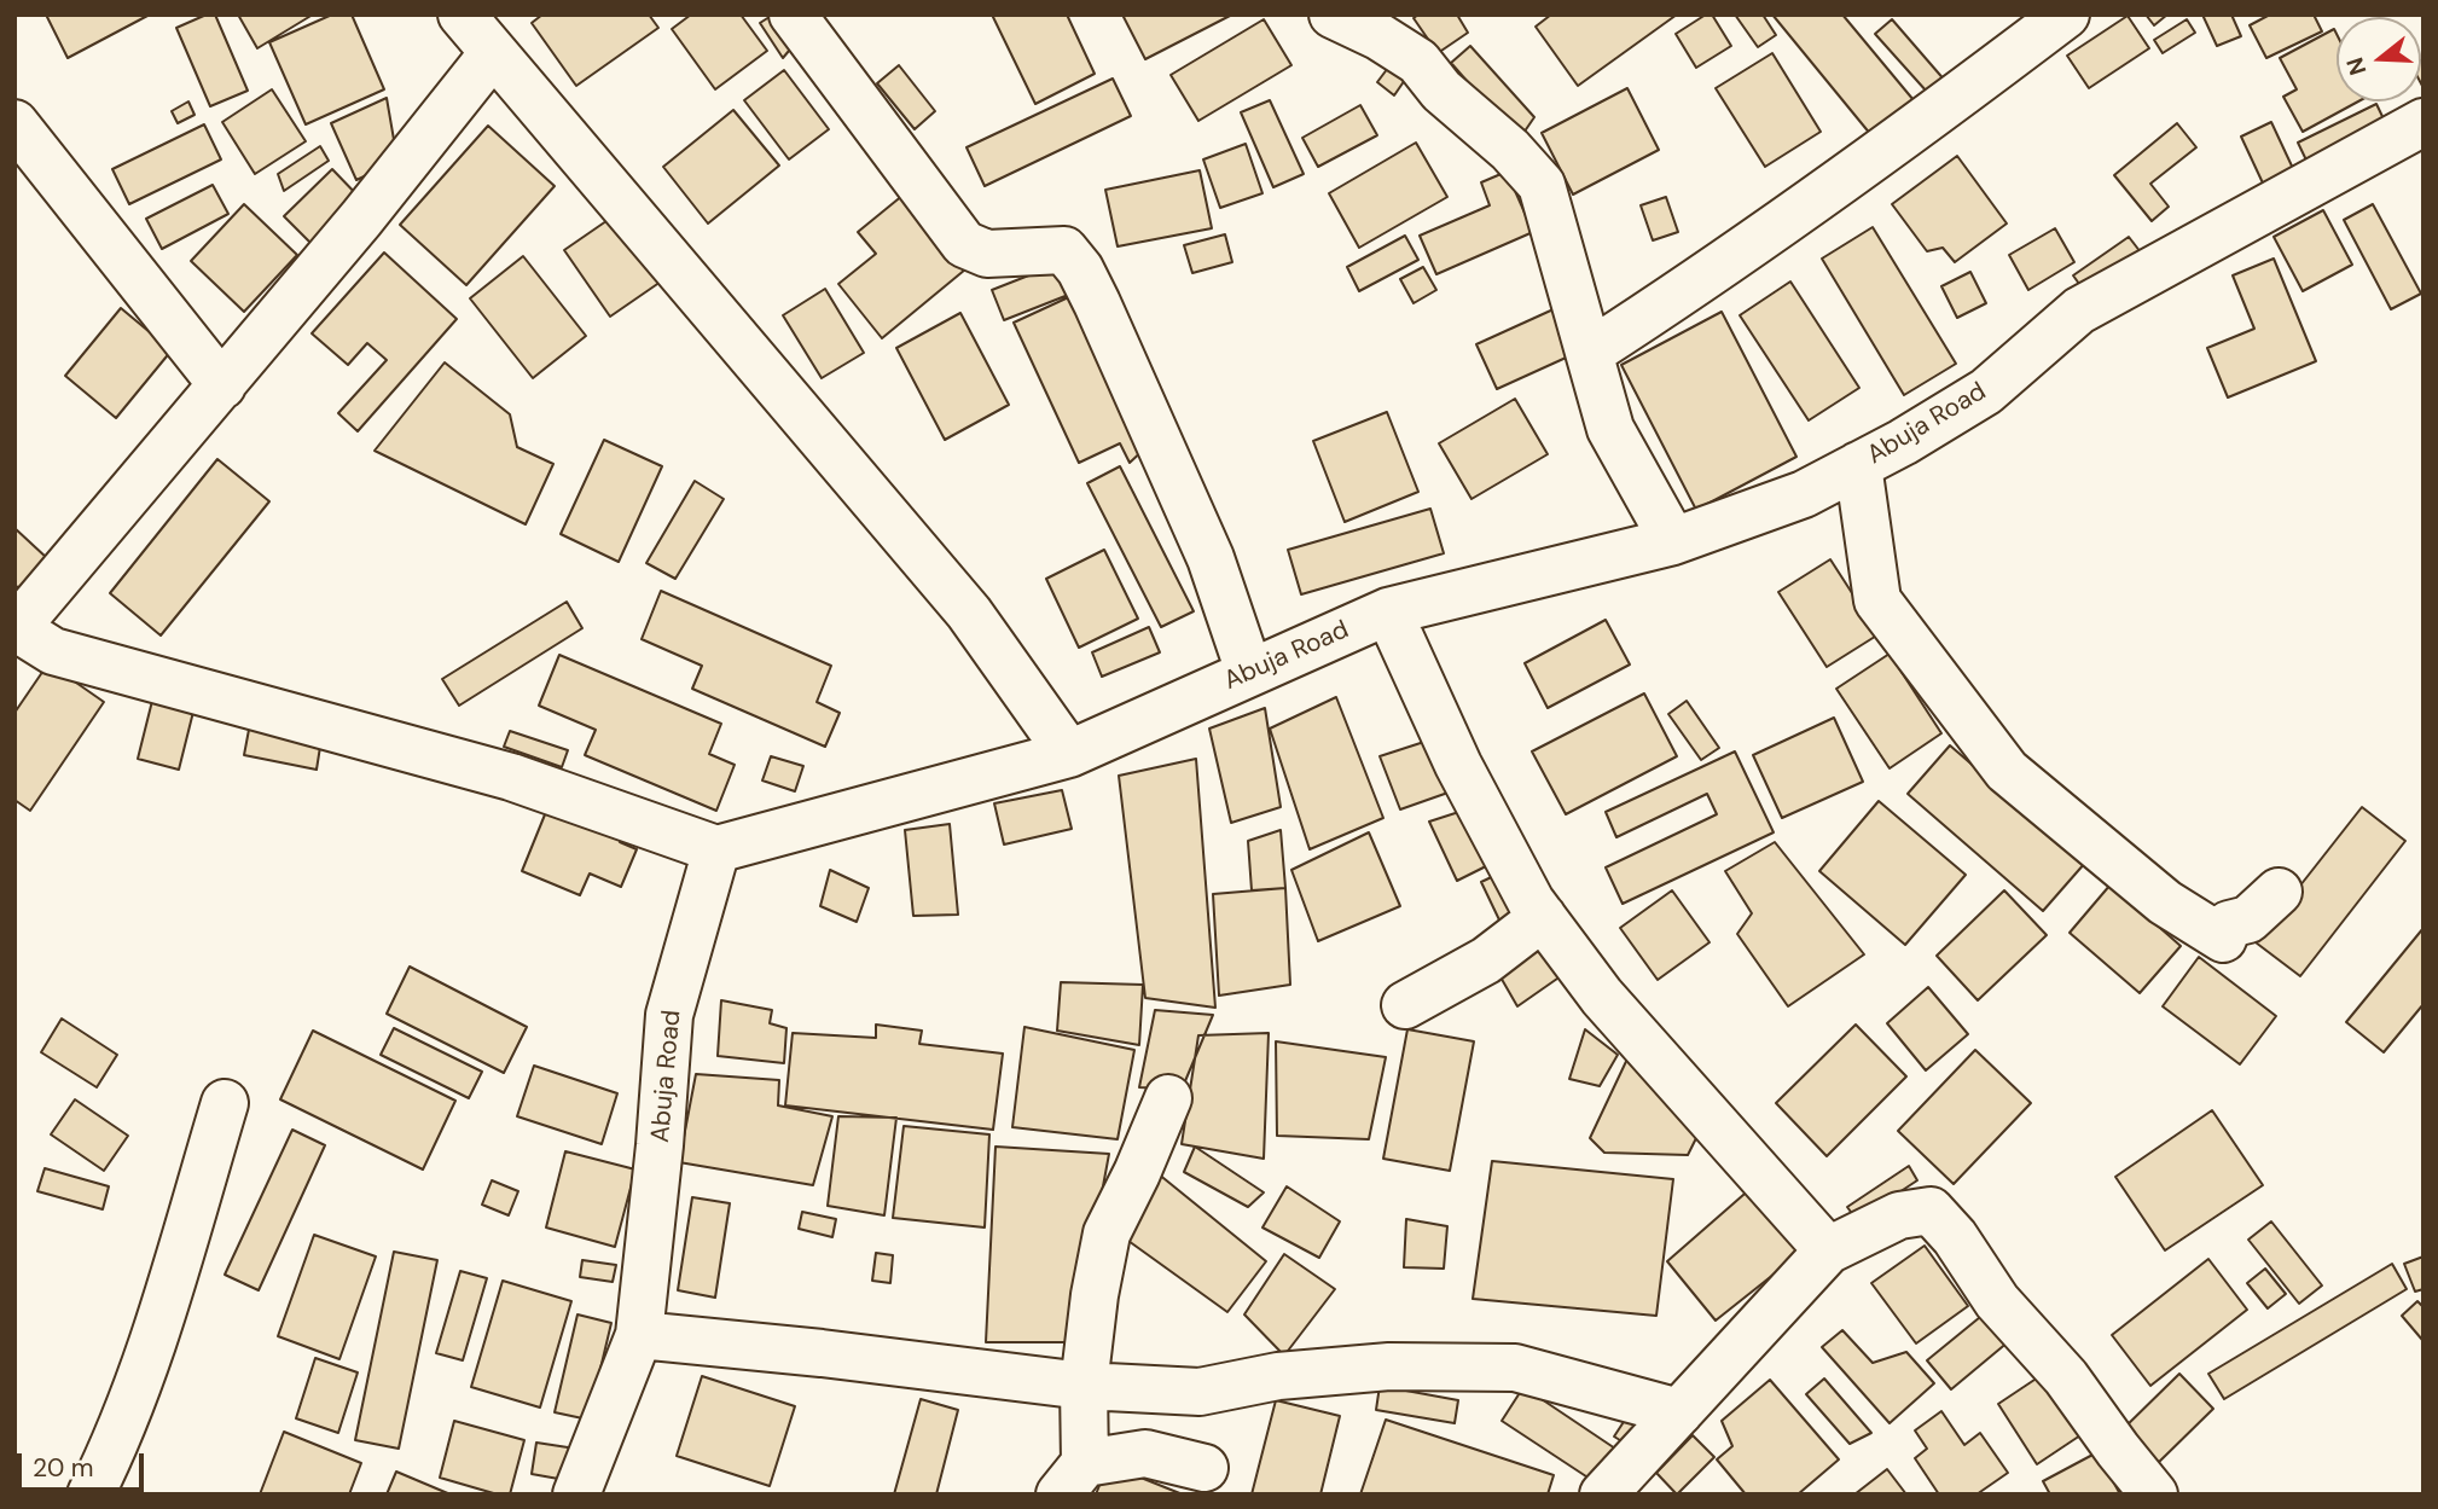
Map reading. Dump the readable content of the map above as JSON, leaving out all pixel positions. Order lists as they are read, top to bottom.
{
  "streets": {
    "street": ["Abuja Road"]
  },
  "scale_bar": "20 m",
  "north": "left"
}
